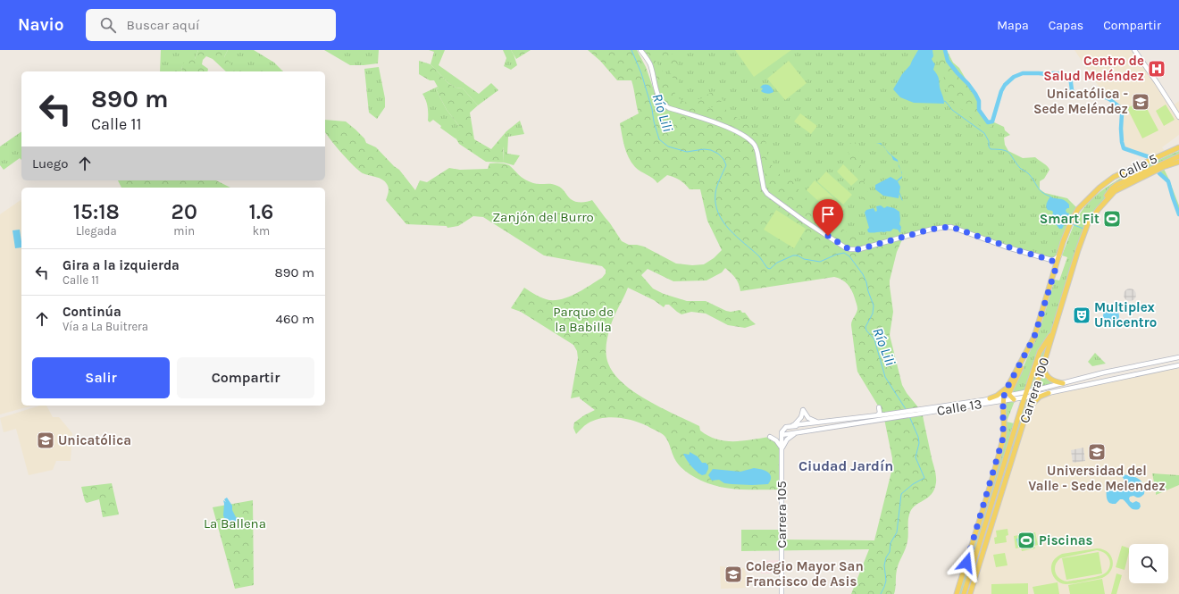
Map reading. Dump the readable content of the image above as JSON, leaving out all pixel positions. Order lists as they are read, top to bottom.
{
  "streets": {
    "main road": [
      "Calle 5",
      "Carrera 100",
      "Calle 13",
      "Carrera 105"
    ]
  },
  "crossings": [
    ["Calle 5", "Carrera 100"],
    ["Carrera 100", "Calle 13"],
    ["Calle 13", "Carrera 105"]
  ],
  "districts": ["Ciudad Jardín"],
  "water": ["Río Lili"],
  "parks": ["Zanjón del Burro", "Parque de la Babilla", "La Ballena"],
  "places": {
    "hospital": ["Centro de Salud Meléndez"],
    "school or university": [
      "Unicatólica - Sede Meléndez",
      "Unicatólica",
      "Universidad del Valle - Sede Melendez",
      "Colegio Mayor San Francisco de Asis"
    ],
    "sports": ["Smart Fit", "Piscinas"],
    "theatre": ["Multiplex Unicentro"]
  },
  "page": {
    "header": "Navio",
    "search": "Buscar aquí",
    "nav": ["Mapa", "Capas", "Compartir"],
    "turn": ["890 m", "Calle 11"],
    "then": "Luego",
    "eta": [
      "15:18",
      "Llegada",
      "20",
      "min",
      "1.6",
      "km"
    ],
    "list": [
      {
        "name": "Gira a la izquierda",
        "note": "Calle 11",
        "value": "890 m"
      },
      {
        "name": "Continúa",
        "note": "Vía a La Buitrera",
        "value": "460 m"
      }
    ],
    "buttons": ["Salir", "Compartir"]
  }
}
